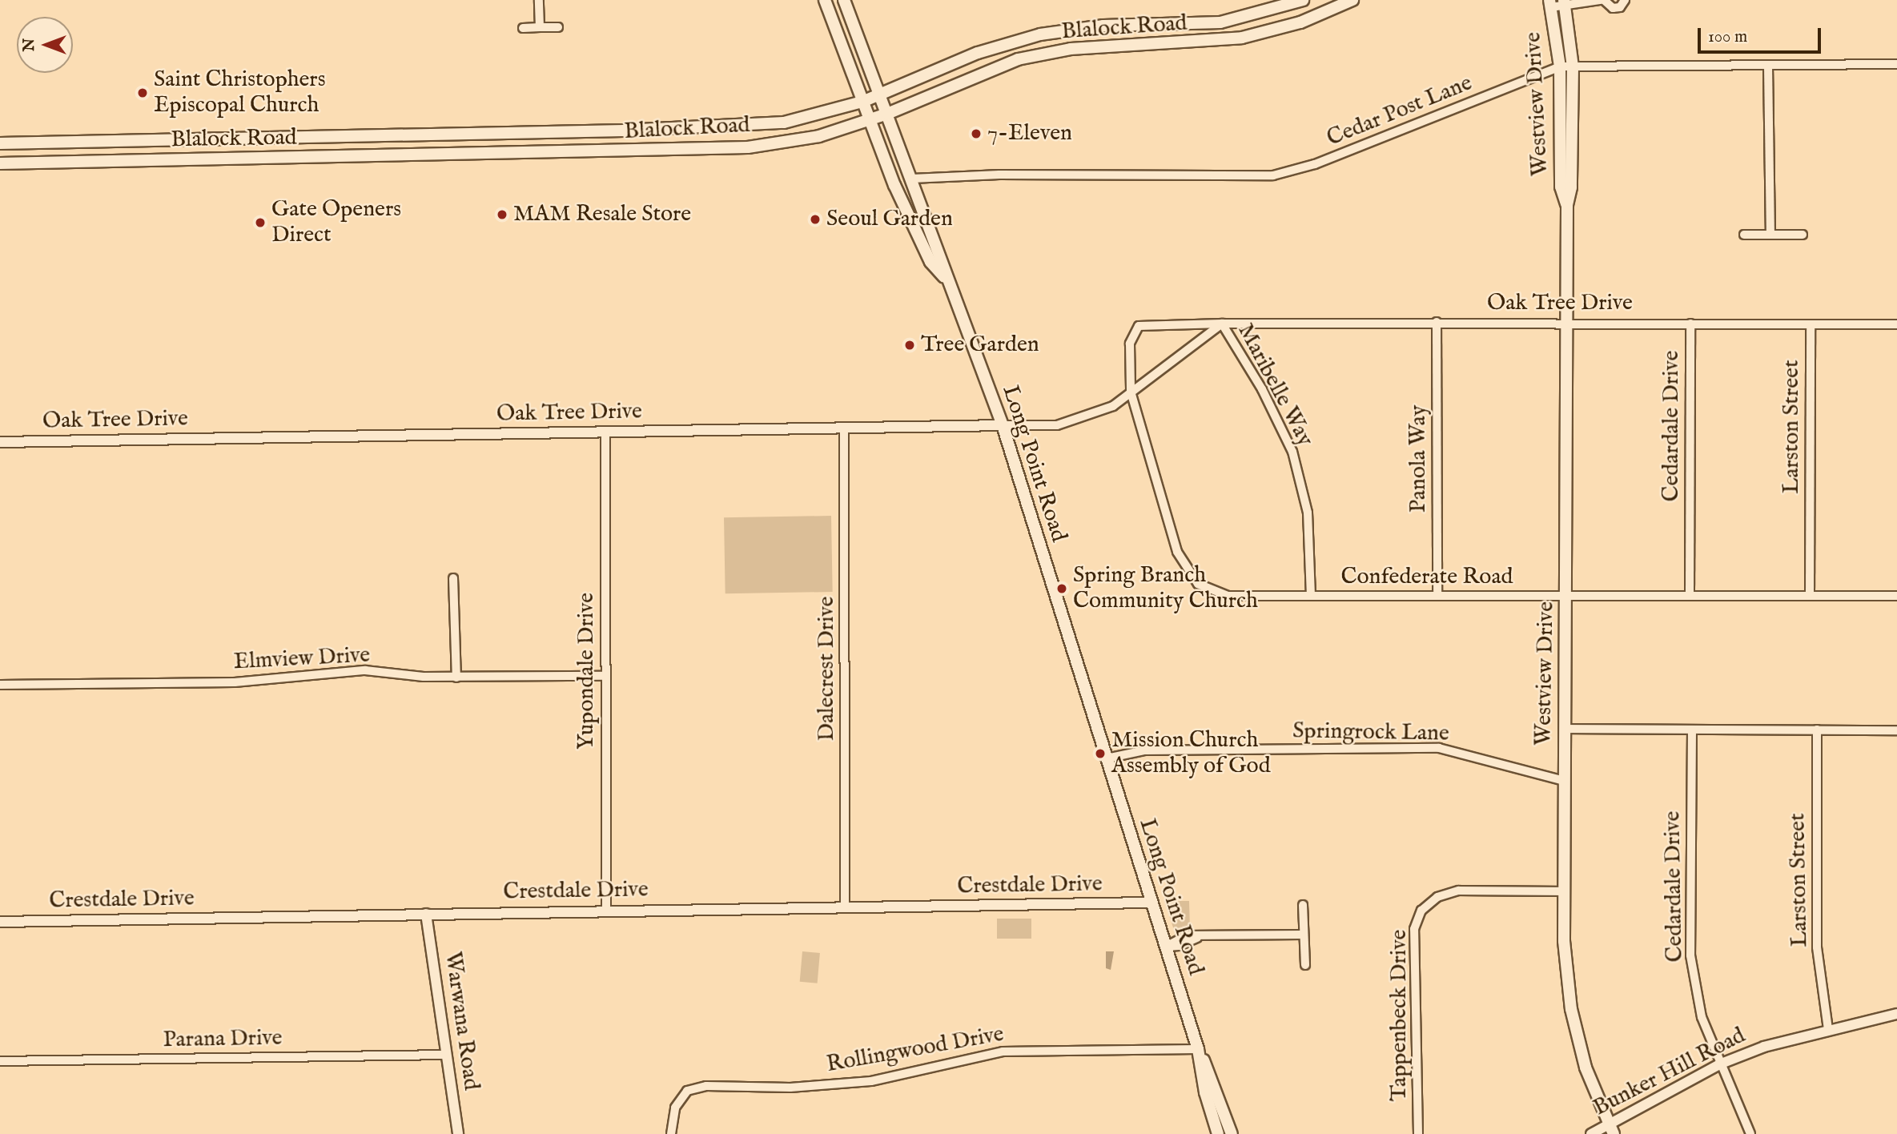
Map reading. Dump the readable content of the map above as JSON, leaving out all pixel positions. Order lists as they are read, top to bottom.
{
  "streets": {
    "main road": ["Blalock Road", "Westview Drive", "Long Point Road"],
    "street": [
      "Cedar Post Lane",
      "Oak Tree Drive",
      "Maribelle Way",
      "Cedardale Drive",
      "Larston Street",
      "Panola Way",
      "Confederate Road",
      "Elmview Drive",
      "Dalecrest Drive",
      "Yupondale Drive",
      "Springrock Lane",
      "Crestdale Drive",
      "Tappenbeck Drive",
      "Warwana Road",
      "Parana Drive",
      "Rollingwood Drive",
      "Bunker Hill Road"
    ]
  },
  "crossings": [
    ["Blalock Road", "Long Point Road"],
    ["Westview Drive", "Cedar Post Lane"],
    ["Westview Drive", "Oak Tree Drive"],
    ["Westview Drive", "Confederate Road"],
    ["Westview Drive", "Springrock Lane"],
    ["Westview Drive", "Tappenbeck Drive"],
    ["Westview Drive", "Bunker Hill Road"],
    ["Cedar Post Lane", "Long Point Road"],
    ["Oak Tree Drive", "Maribelle Way"],
    ["Oak Tree Drive", "Cedardale Drive"],
    ["Oak Tree Drive", "Larston Street"],
    ["Oak Tree Drive", "Panola Way"],
    ["Oak Tree Drive", "Long Point Road"],
    ["Oak Tree Drive", "Confederate Road"],
    ["Oak Tree Drive", "Dalecrest Drive"],
    ["Oak Tree Drive", "Yupondale Drive"],
    ["Maribelle Way", "Confederate Road"],
    ["Cedardale Drive", "Confederate Road"],
    ["Cedardale Drive", "Bunker Hill Road"],
    ["Larston Street", "Confederate Road"],
    ["Larston Street", "Bunker Hill Road"],
    ["Panola Way", "Confederate Road"],
    ["Long Point Road", "Springrock Lane"],
    ["Long Point Road", "Crestdale Drive"],
    ["Long Point Road", "Rollingwood Drive"],
    ["Elmview Drive", "Yupondale Drive"],
    ["Dalecrest Drive", "Crestdale Drive"],
    ["Yupondale Drive", "Crestdale Drive"],
    ["Crestdale Drive", "Warwana Road"],
    ["Warwana Road", "Parana Drive"]
  ],
  "places": [
    "Saint Christophers Episcopal Church",
    "7-Eleven",
    "MAM Resale Store",
    "Seoul Garden",
    "Gate Openers Direct",
    "Tree Garden",
    "Spring Branch Community Church",
    "Mission Church Assembly of God"
  ],
  "scale_bar": "100 m",
  "north": "left"
}
